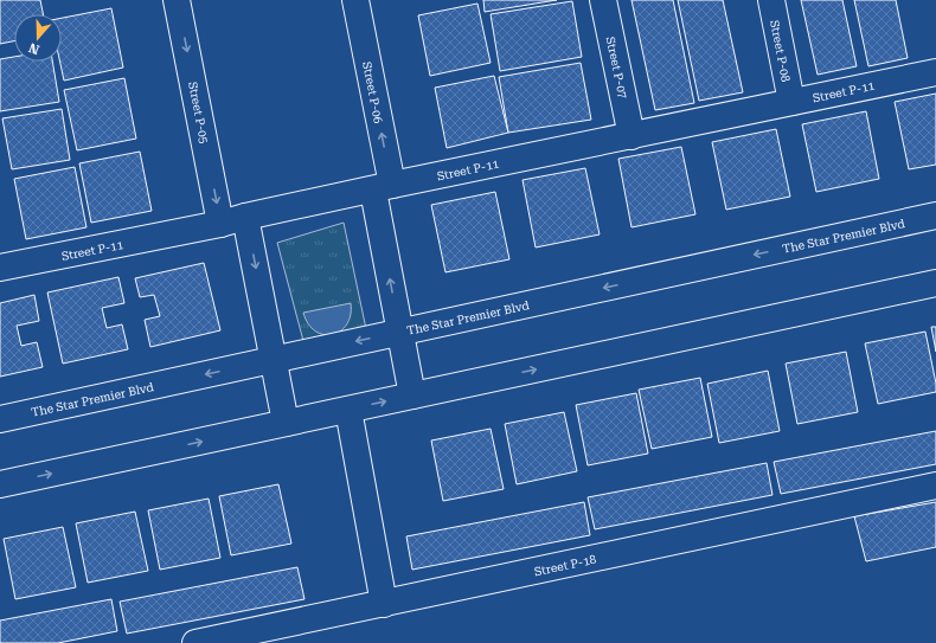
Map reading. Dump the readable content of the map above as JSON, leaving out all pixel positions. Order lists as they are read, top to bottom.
{
  "streets": {
    "street": [
      "Street P-08",
      "Street P-07",
      "Street P-11",
      "Street P-06",
      "Street P-05",
      "The Star Premier Blvd",
      "Street P-18"
    ]
  },
  "crossings": [
    ["Street P-08", "Street P-11"],
    ["Street P-07", "Street P-11"],
    ["Street P-11", "Street P-06"],
    ["Street P-11", "Street P-05"],
    ["Street P-06", "The Star Premier Blvd"]
  ],
  "one_way": ["Street P-05"],
  "north": "bottom"
}
